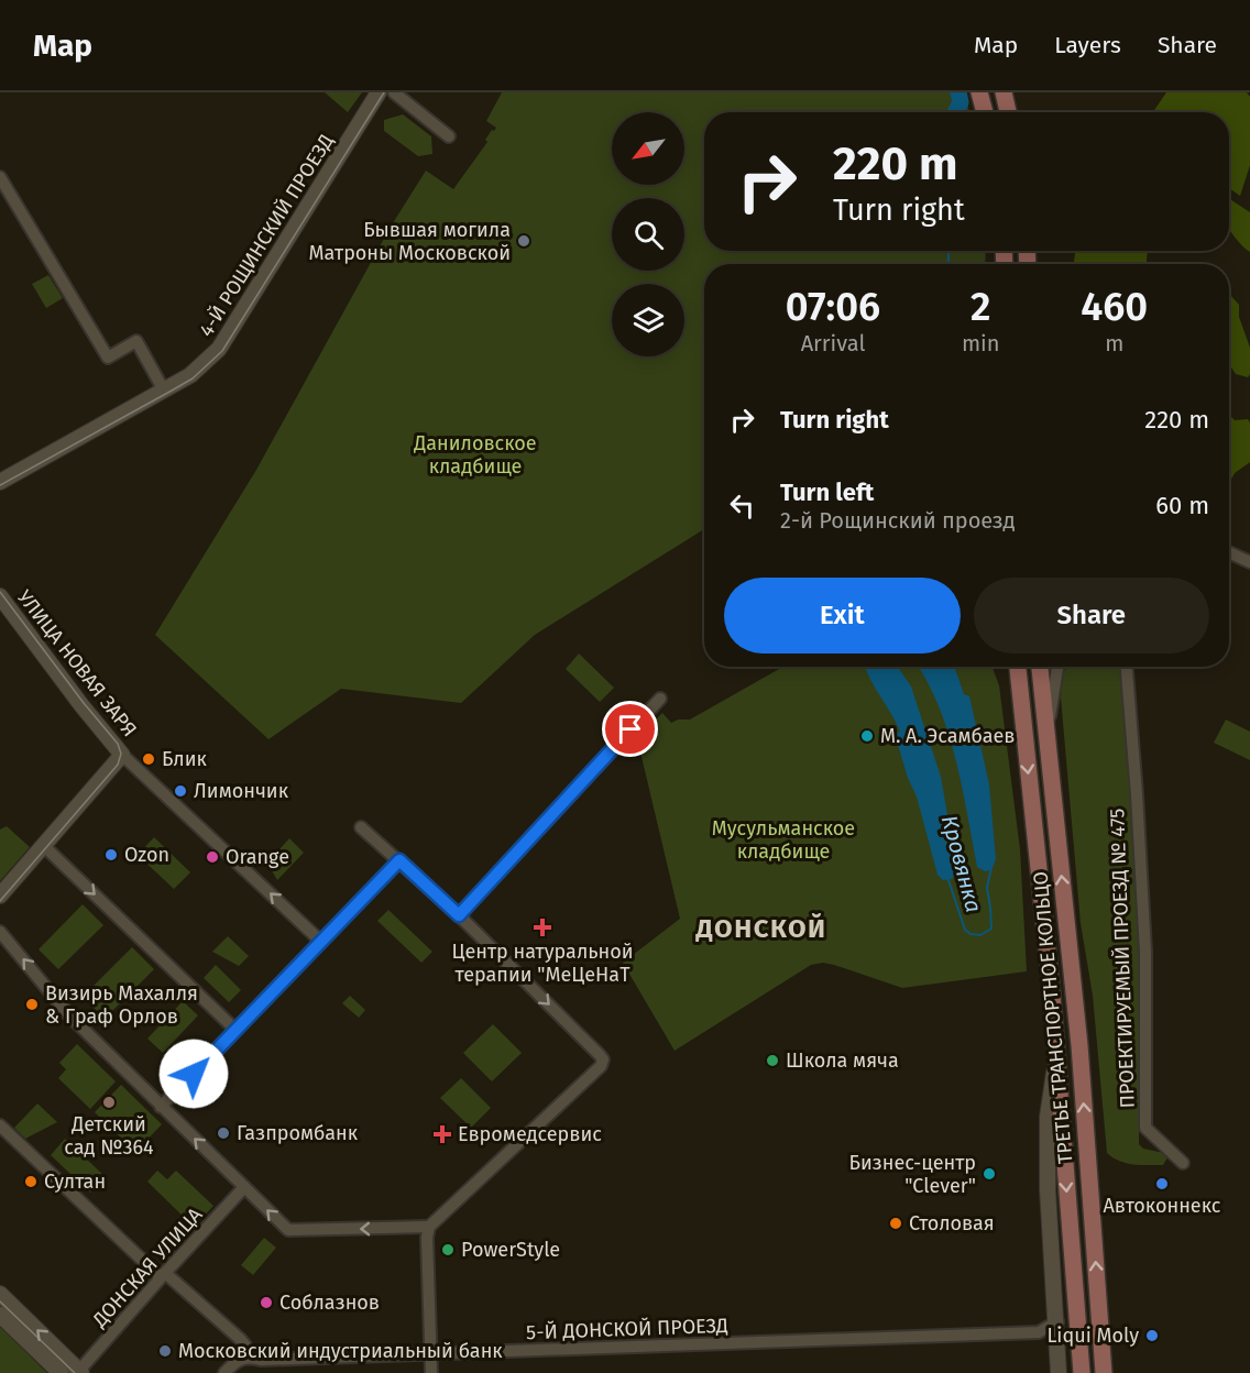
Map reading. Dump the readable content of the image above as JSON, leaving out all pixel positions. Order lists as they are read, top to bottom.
{
  "streets": {
    "main road": ["ТРЕТЬЕ ТРАНСПОРТНОЕ КОЛЬЦО"],
    "street": [
      "4-Й РОЩИНСКИЙ ПРОЕЗД",
      "УЛИЦА НОВАЯ ЗАРЯ",
      "ПРОЕКТИРУЕМЫЙ ПРОЕЗД № 475",
      "ДОНСКАЯ УЛИЦА",
      "5-Й ДОНСКОЙ ПРОЕЗД"
    ]
  },
  "districts": ["ДОНСКОЙ"],
  "water": ["Кровянка"],
  "parks": ["Даниловское кладбище", "Мусульманское кладбище"],
  "places": {
    "other": [
      "Бывшая могила Матроны Московской",
      "М. А. Эсамбаев",
      "Блик",
      "Лимончик",
      "Ozon",
      "Orange",
      "Визирь Махалля & Граф Орлов",
      "Школа мяча",
      "Детский сад №364",
      "Газпромбанк",
      "Бизнес-центр \"Clever\"",
      "Султан",
      "Автоконнекс",
      "Столовая",
      "PowerStyle",
      "Соблазнов",
      "Liqui Moly",
      "Московский индустриальный банк"
    ],
    "health": ["Центр натуральной терапии \"МеЦеНаТ", "Евромедсервис"]
  },
  "north": "bottom left",
  "page": {
    "header": "Map",
    "nav": ["Map", "Layers", "Share"],
    "turn": ["220 m", "Turn right"],
    "eta": [
      "07:06",
      "Arrival",
      "2",
      "min",
      "460",
      "m"
    ],
    "list": [
      {
        "name": "Turn right",
        "value": "220 m"
      },
      {
        "name": "Turn left",
        "note": "2-й Рощинский проезд",
        "value": "60 m"
      }
    ],
    "buttons": ["Exit", "Share"]
  }
}
